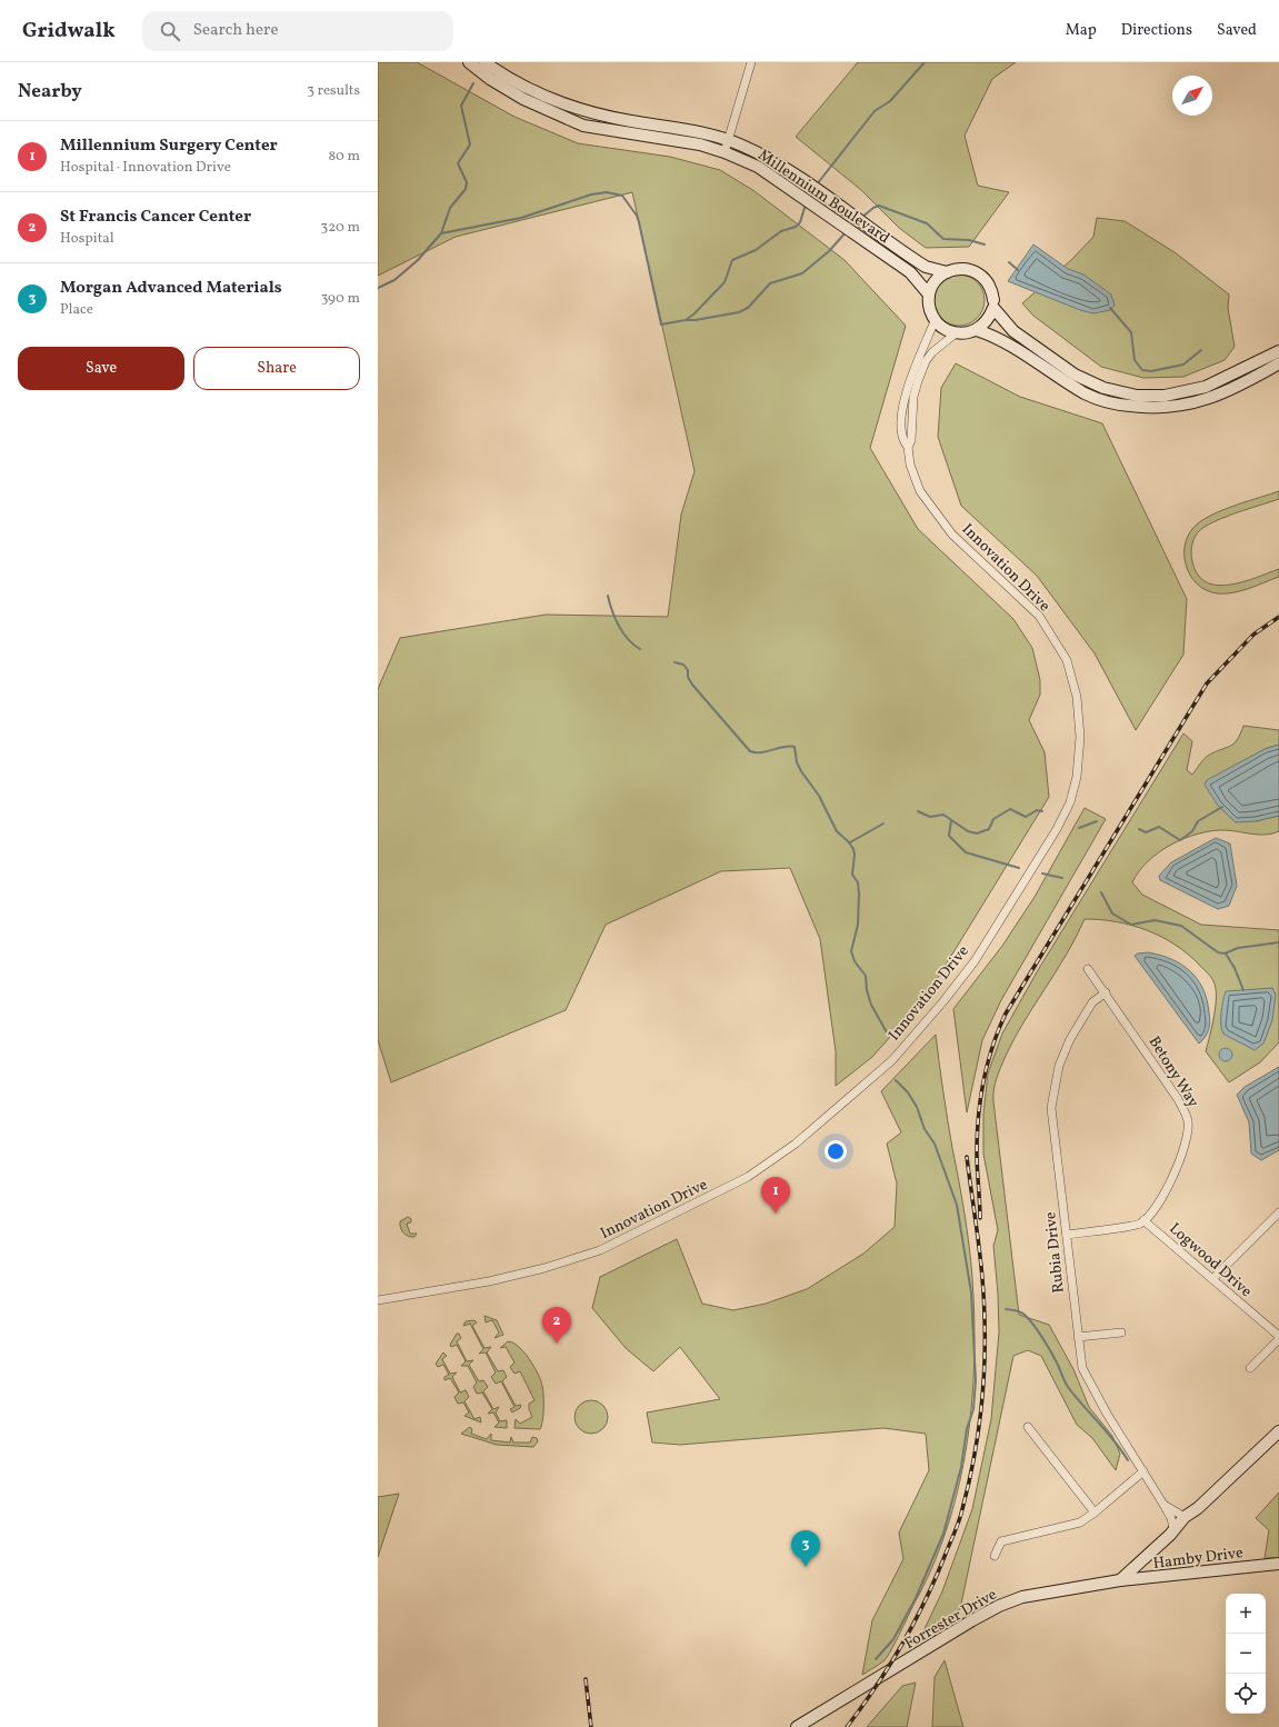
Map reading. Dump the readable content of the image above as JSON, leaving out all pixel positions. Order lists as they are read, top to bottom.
{
  "streets": {
    "street": [
      "Millennium Boulevard",
      "Innovation Drive",
      "Betony Way",
      "Rubia Drive",
      "Logwood Drive",
      "Hamby Drive",
      "Forrester Drive"
    ]
  },
  "crossings": [
    ["Millennium Boulevard", "Innovation Drive"],
    ["Betony Way", "Rubia Drive"],
    ["Betony Way", "Logwood Drive"],
    ["Hamby Drive", "Forrester Drive"]
  ],
  "north": "top right",
  "page": {
    "header": "Gridwalk",
    "search": "Search here",
    "nav": ["Map", "Directions", "Saved"],
    "heading": ["Nearby", "3 results"],
    "list": [
      {
        "mark": "1",
        "name": "Millennium Surgery Center",
        "note": "Hospital · Innovation Drive",
        "value": "80 m"
      },
      {
        "mark": "2",
        "name": "St Francis Cancer Center",
        "note": "Hospital",
        "value": "320 m"
      },
      {
        "mark": "3",
        "name": "Morgan Advanced Materials",
        "note": "Place",
        "value": "390 m"
      }
    ],
    "buttons": ["Save", "Share"],
    "pins": ["1", "2", "3"],
    "map_buttons": ["+", "−"]
  }
}
